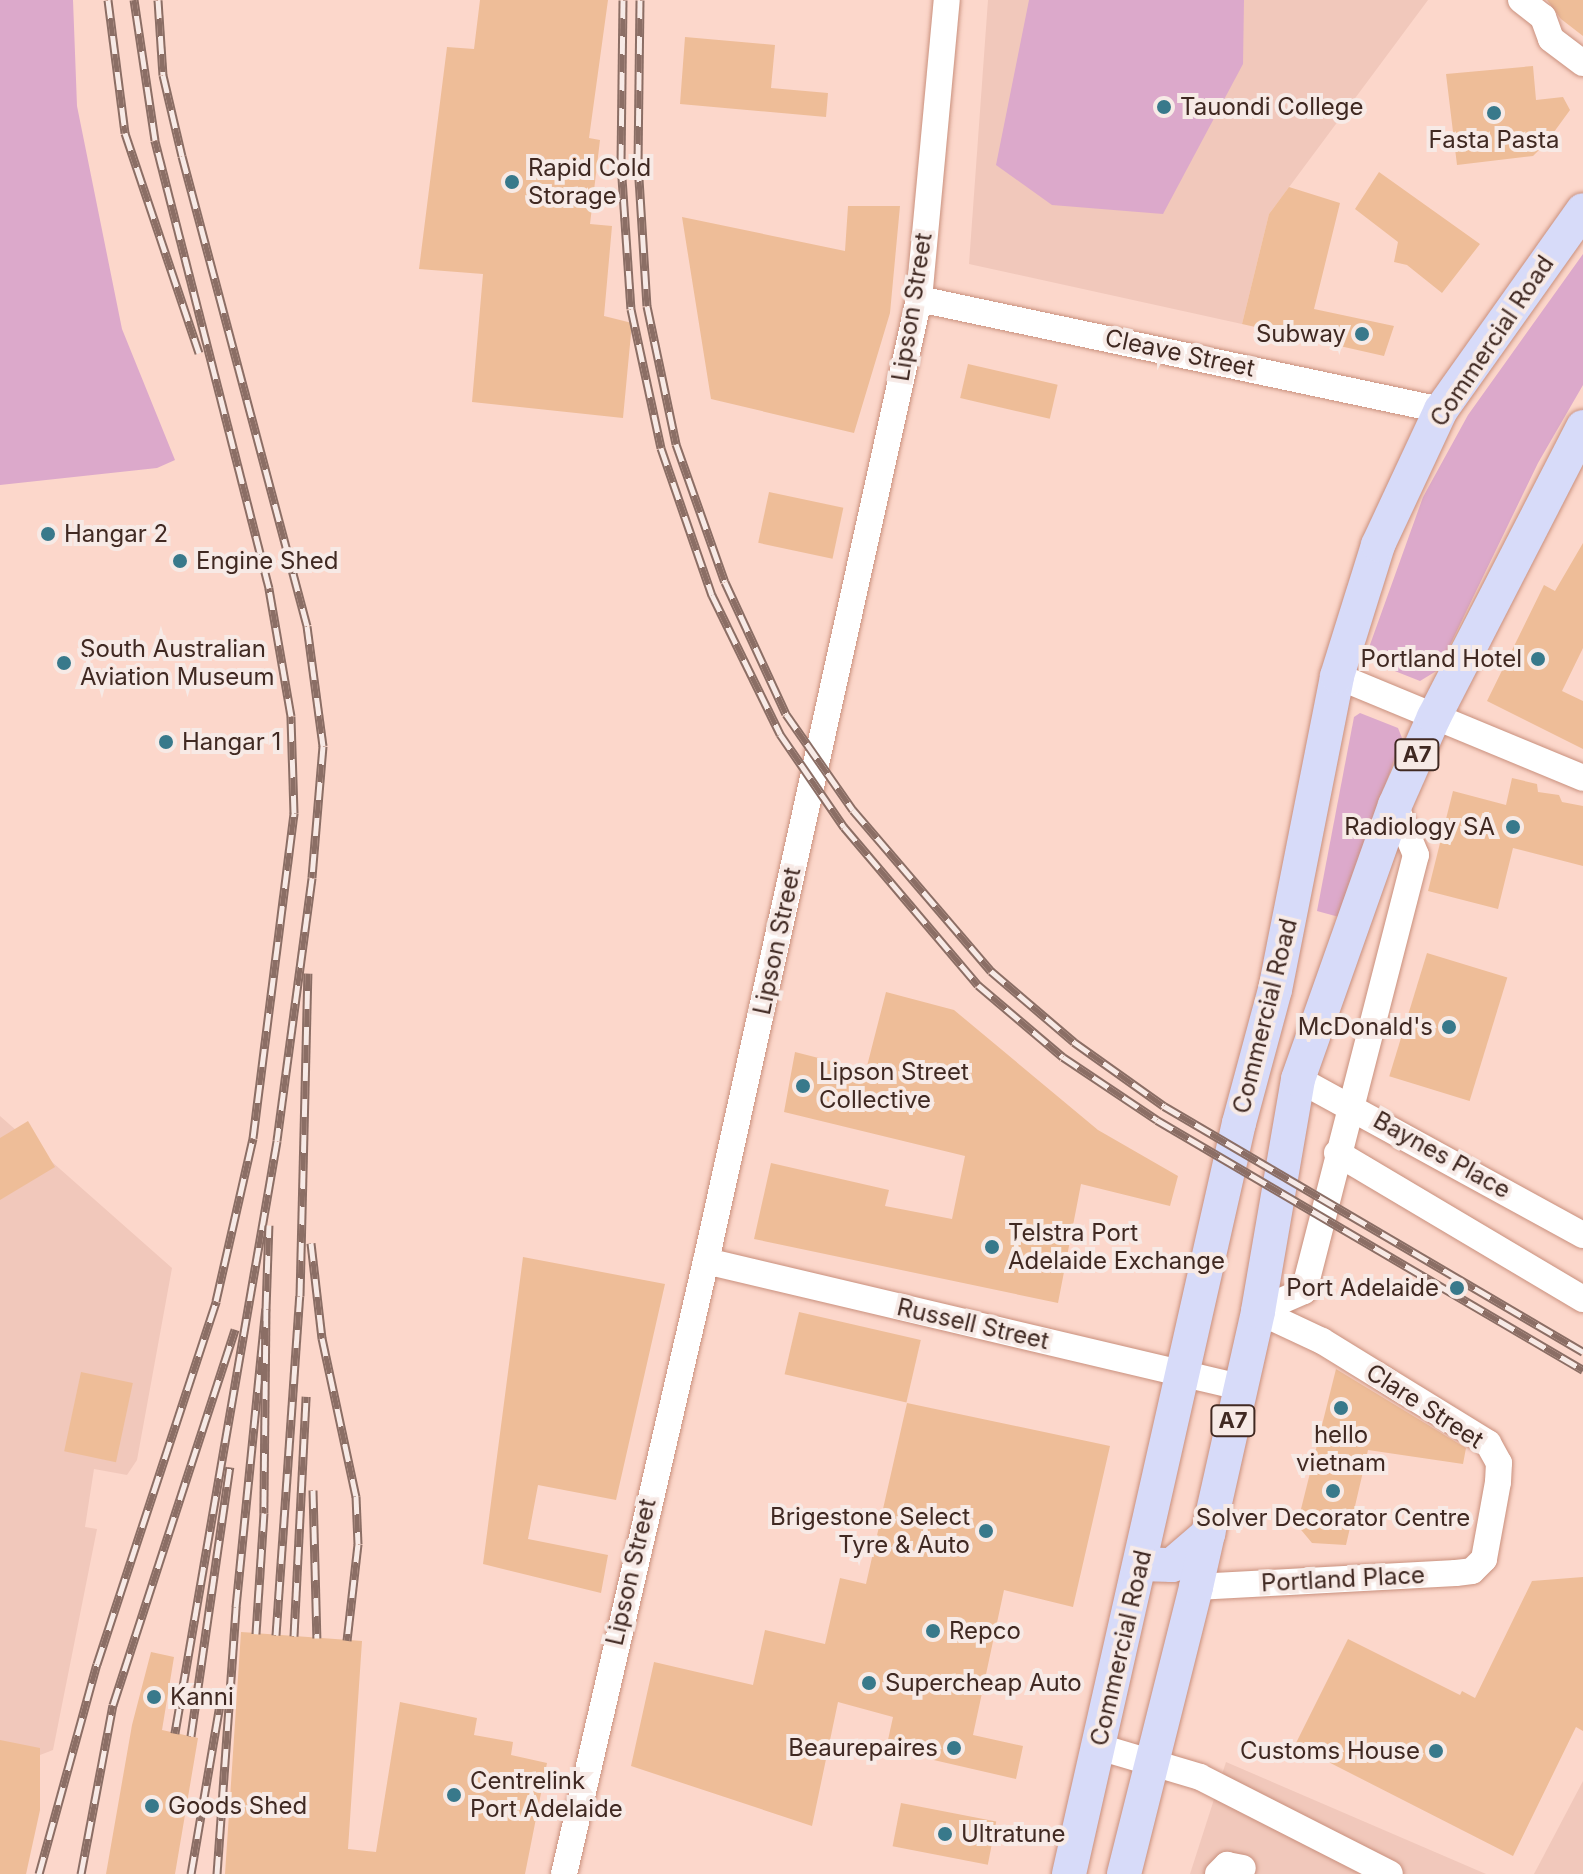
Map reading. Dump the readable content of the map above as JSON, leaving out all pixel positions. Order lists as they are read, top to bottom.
{
  "streets": {
    "main road": ["Commercial Road", "A7"],
    "street": [
      "Lipson Street",
      "Cleave Street",
      "Baynes Place",
      "Russell Street",
      "Clare Street",
      "Portland Place"
    ]
  },
  "crossings": [
    ["Lipson Street", "Cleave Street"],
    ["Lipson Street", "Russell Street"],
    ["Commercial Road", "Cleave Street"],
    ["Commercial Road", "Baynes Place"],
    ["Commercial Road", "Russell Street"],
    ["Commercial Road", "Clare Street"],
    ["Commercial Road", "Portland Place"],
    ["Clare Street", "Portland Place"]
  ],
  "places": [
    "Tauondi College",
    "Fasta Pasta",
    "Rapid Cold Storage",
    "Subway",
    "Hangar 2",
    "Engine Shed",
    "Portland Hotel",
    "South Australian Aviation Museum",
    "Hangar 1",
    "Radiology SA",
    "McDonald's",
    "Lipson Street Collective",
    "Telstra Port Adelaide Exchange",
    "Port Adelaide",
    "hello vietnam",
    "Solver Decorator Centre",
    "Brigestone Select Tyre & Auto",
    "Repco",
    "Supercheap Auto",
    "Kanni",
    "Beaurepaires",
    "Customs House",
    "Centrelink Port Adelaide",
    "Goods Shed",
    "Ultratune"
  ]
}
